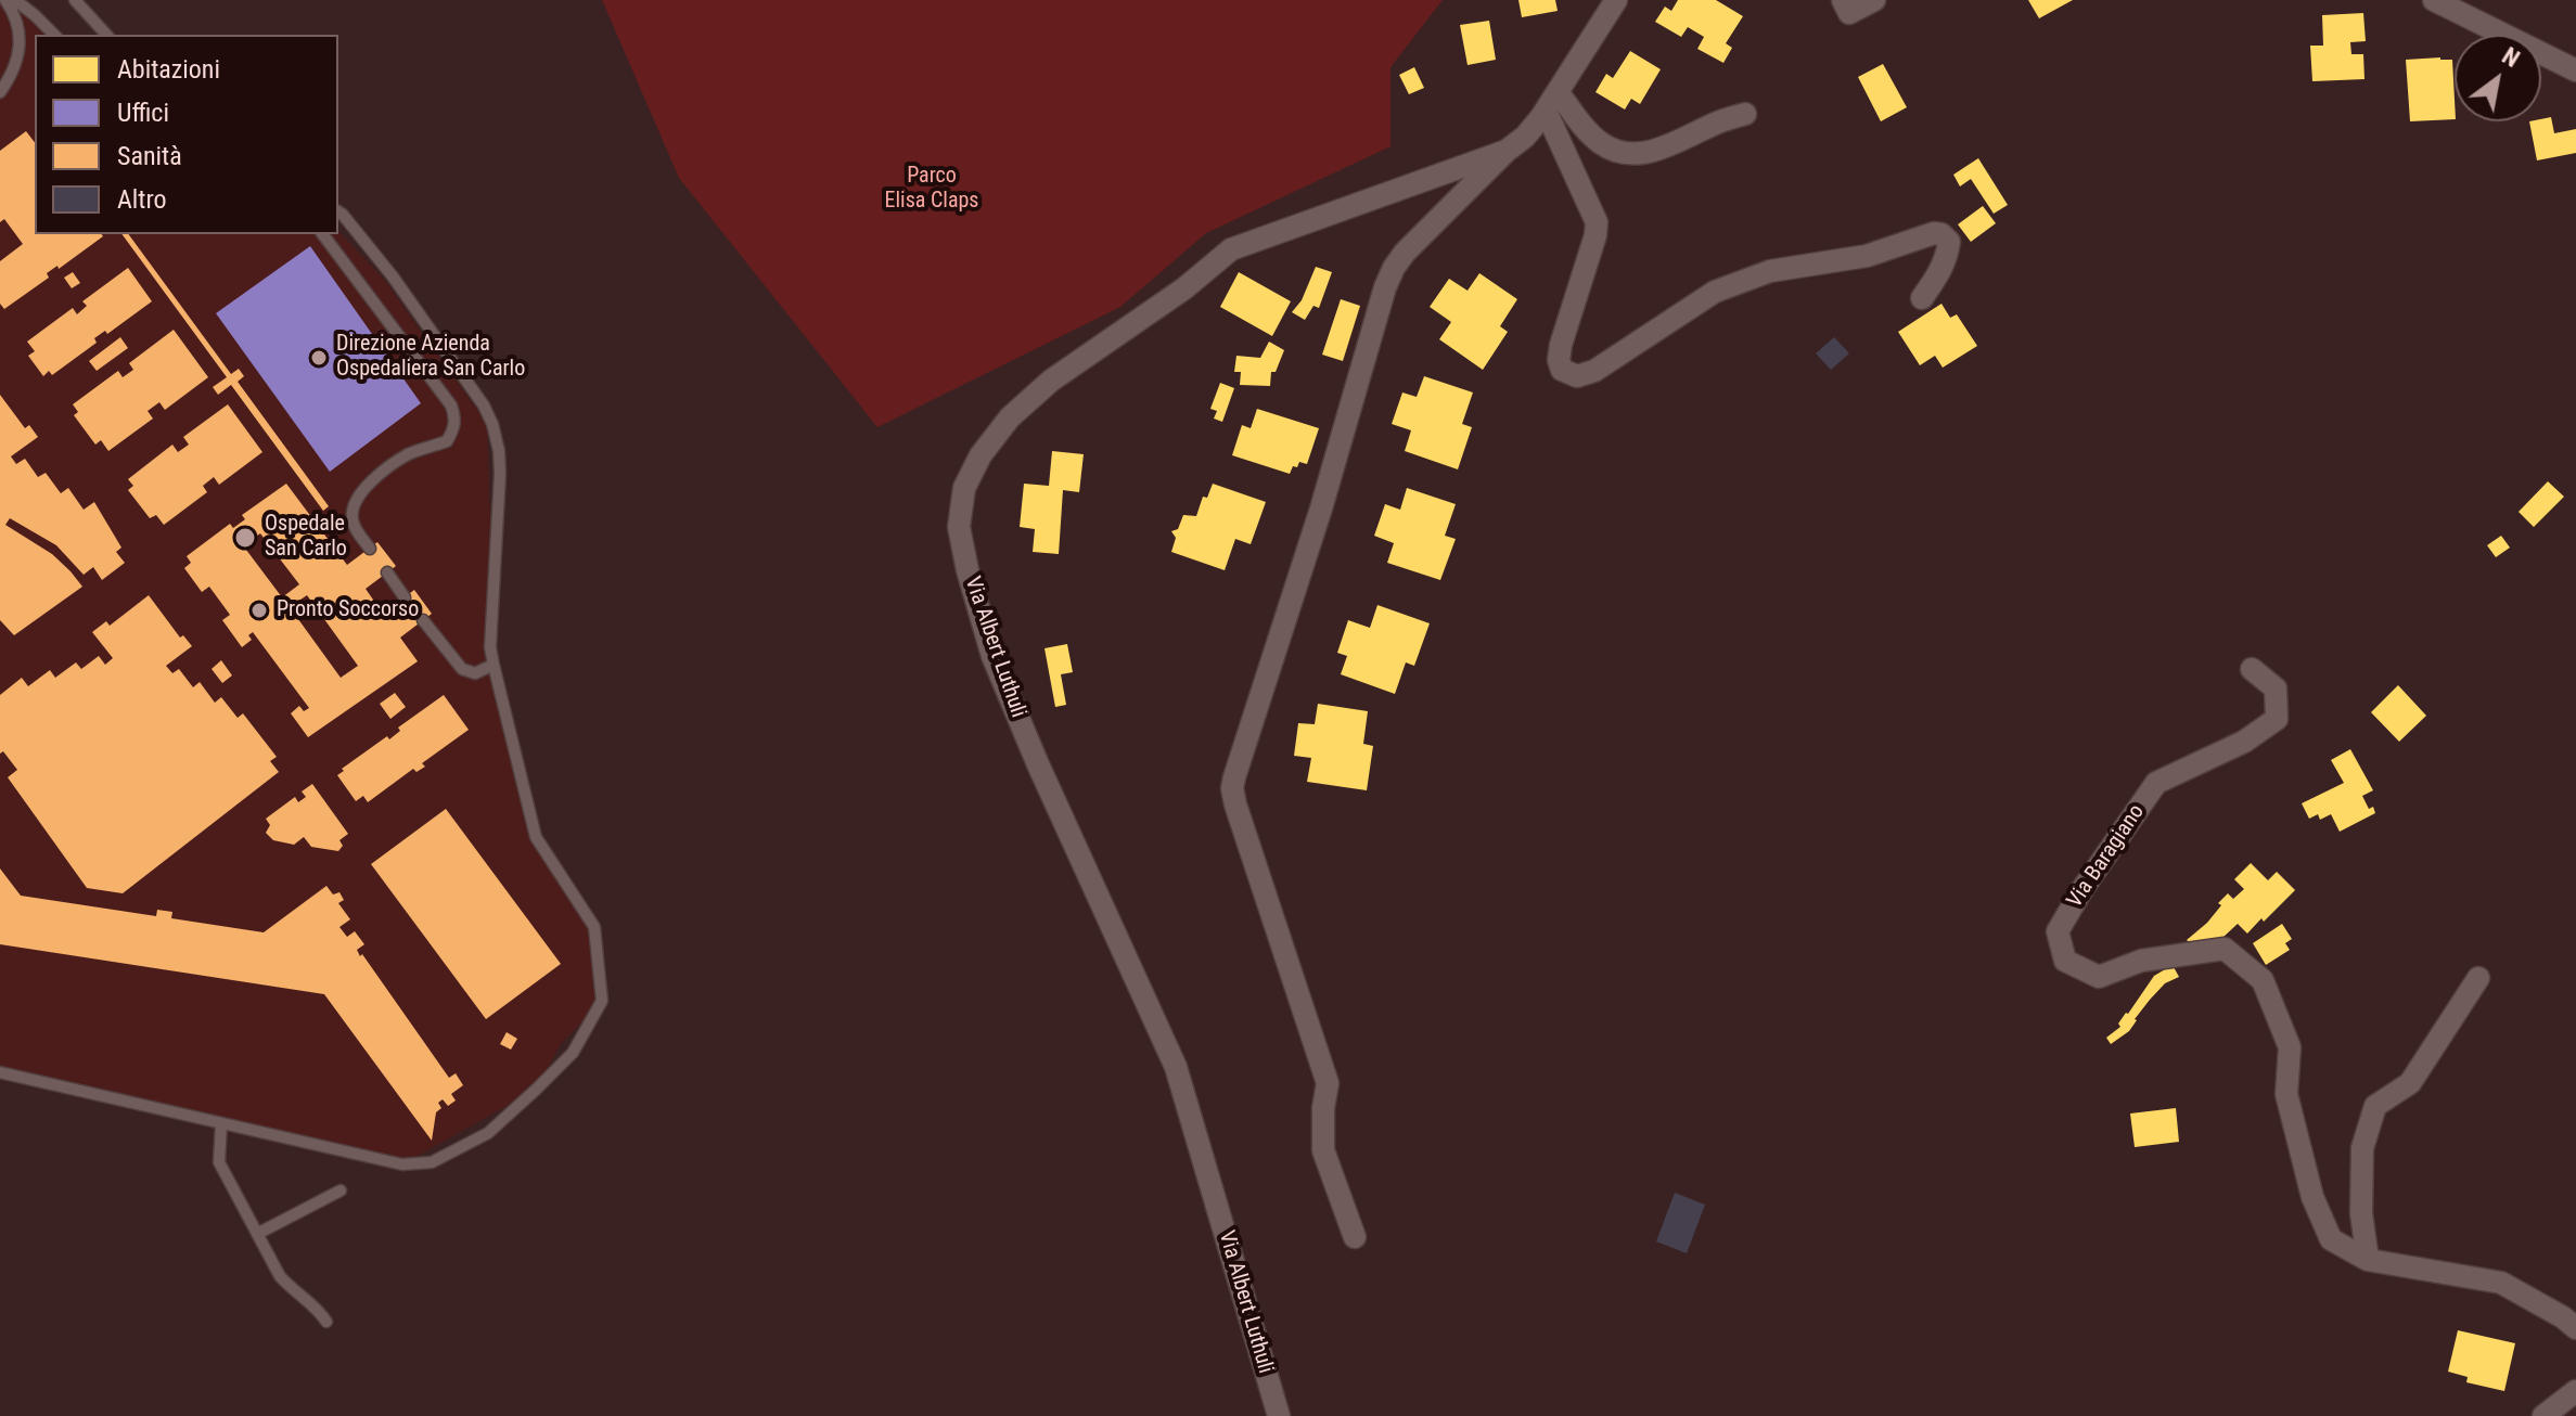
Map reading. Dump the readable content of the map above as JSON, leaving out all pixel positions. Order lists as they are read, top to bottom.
{
  "streets": {
    "street": ["Via Albert Luthuli", "Via Baragiano"]
  },
  "parks": ["Parco Elisa Claps"],
  "places": ["Direzione Azienda Ospedaliera San Carlo", "Ospedale San Carlo", "Pronto Soccorso"],
  "legend": [
    "Abitazioni",
    "Uffici",
    "Sanità",
    "Altro"
  ],
  "north": "top right"
}
